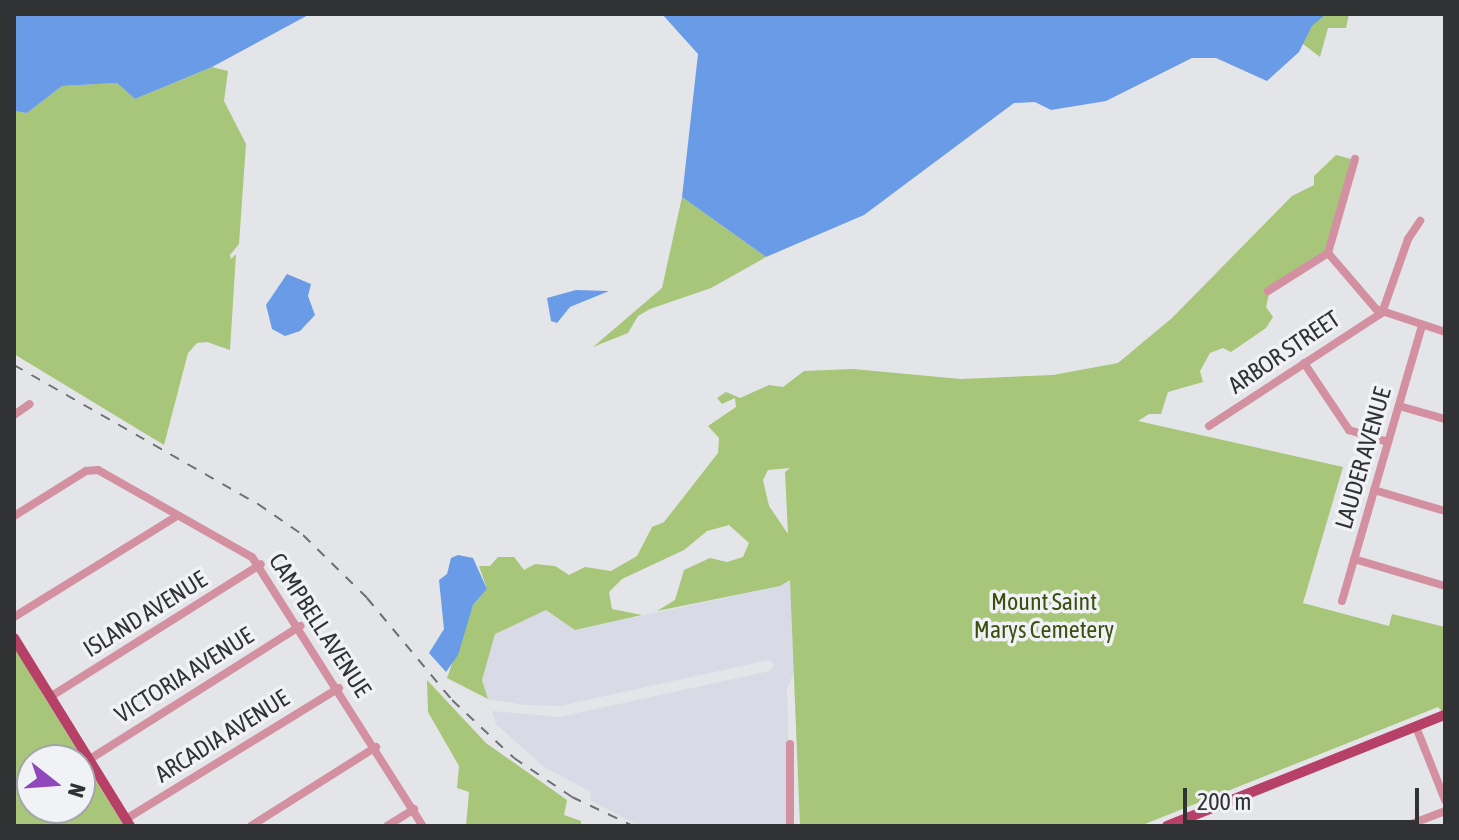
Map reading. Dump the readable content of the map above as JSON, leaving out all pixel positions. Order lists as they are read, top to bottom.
{
  "streets": {
    "street": [
      "ARBOR STREET",
      "LAUDER AVENUE",
      "ISLAND AVENUE",
      "CAMPBELL AVENUE",
      "VICTORIA AVENUE",
      "ARCADIA AVENUE"
    ]
  },
  "crossings": [
    ["ISLAND AVENUE", "CAMPBELL AVENUE"],
    ["CAMPBELL AVENUE", "VICTORIA AVENUE"],
    ["CAMPBELL AVENUE", "ARCADIA AVENUE"]
  ],
  "parks": ["Mount Saint Marys Cemetery"],
  "scale_bar": "200 m",
  "north": "right"
}
